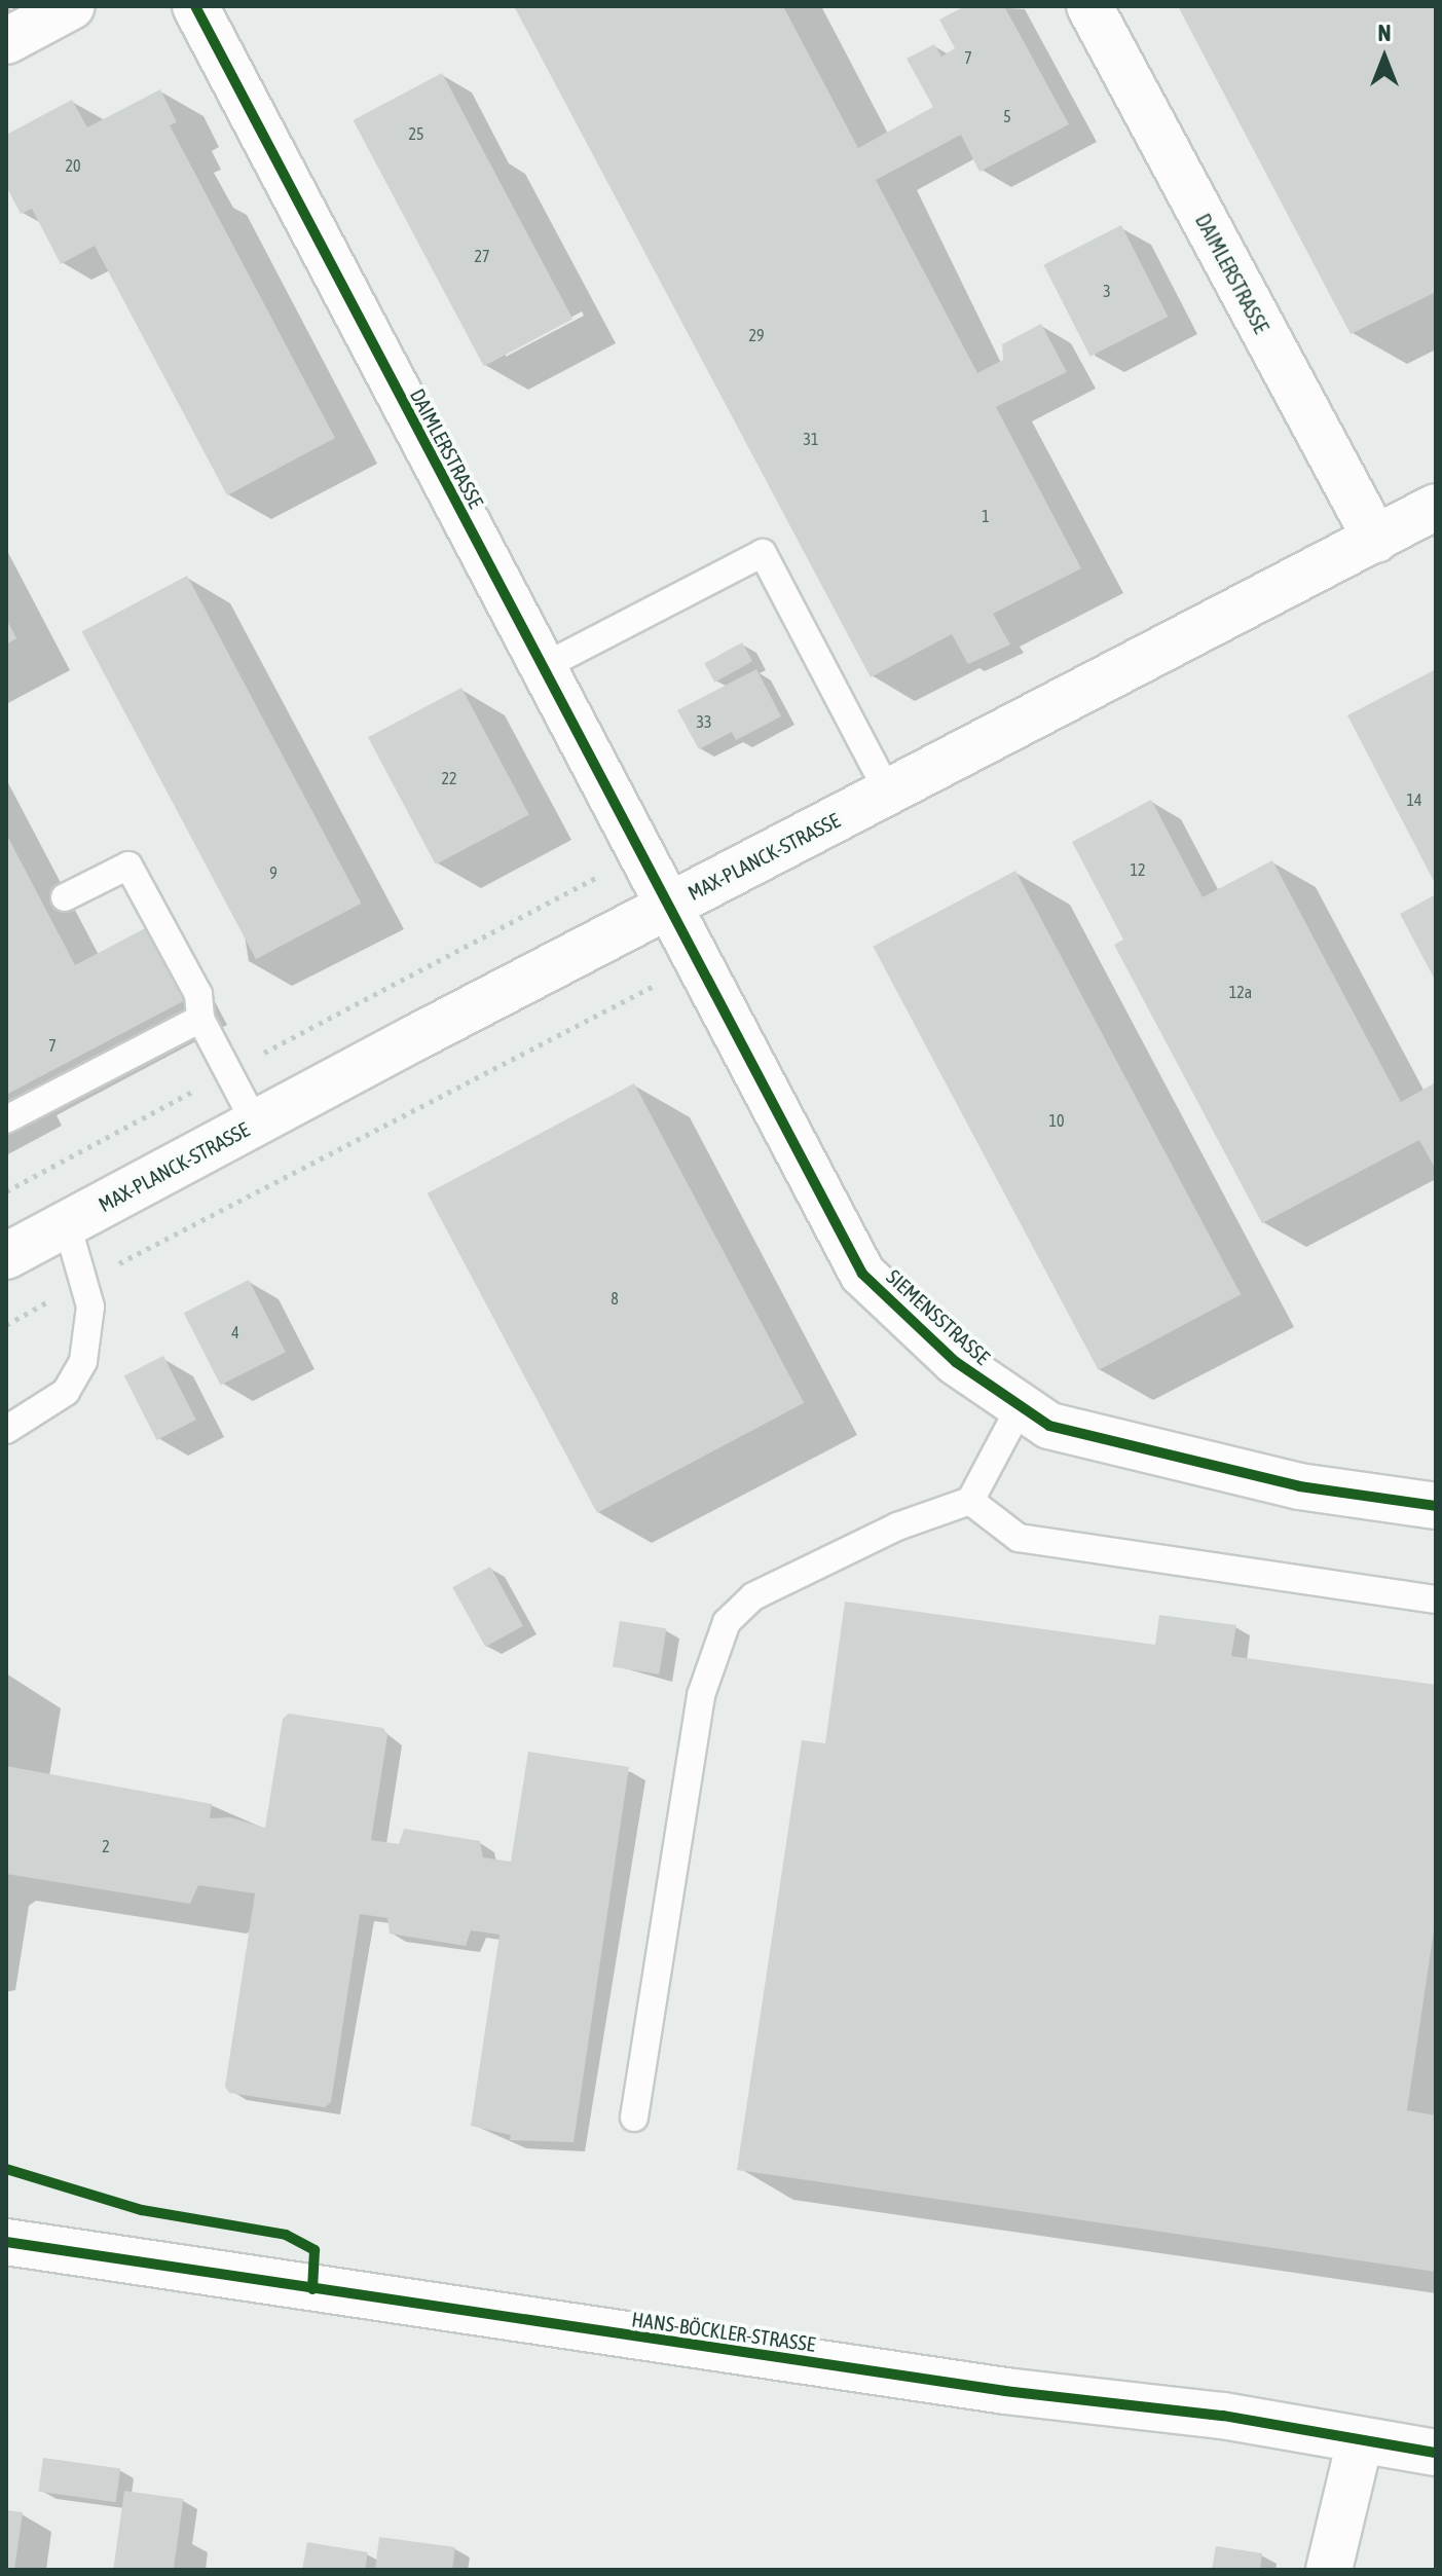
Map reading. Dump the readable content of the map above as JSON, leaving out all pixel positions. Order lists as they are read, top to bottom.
{
  "streets": {
    "street": [
      "DAIMLERSTRASSE",
      "MAX-PLANCK-STRASSE",
      "SIEMENSSTRASSE",
      "HANS-BÖCKLER-STRASSE"
    ]
  },
  "crossings": [
    ["DAIMLERSTRASSE", "MAX-PLANCK-STRASSE"],
    ["DAIMLERSTRASSE", "SIEMENSSTRASSE"],
    ["MAX-PLANCK-STRASSE", "SIEMENSSTRASSE"]
  ],
  "house_numbers": [
    "7",
    "5",
    "25",
    "20",
    "27",
    "3",
    "29",
    "31",
    "1",
    "33",
    "22",
    "14",
    "12",
    "9",
    "12a",
    "7",
    "10",
    "8",
    "4",
    "2"
  ],
  "north": "top"
}
